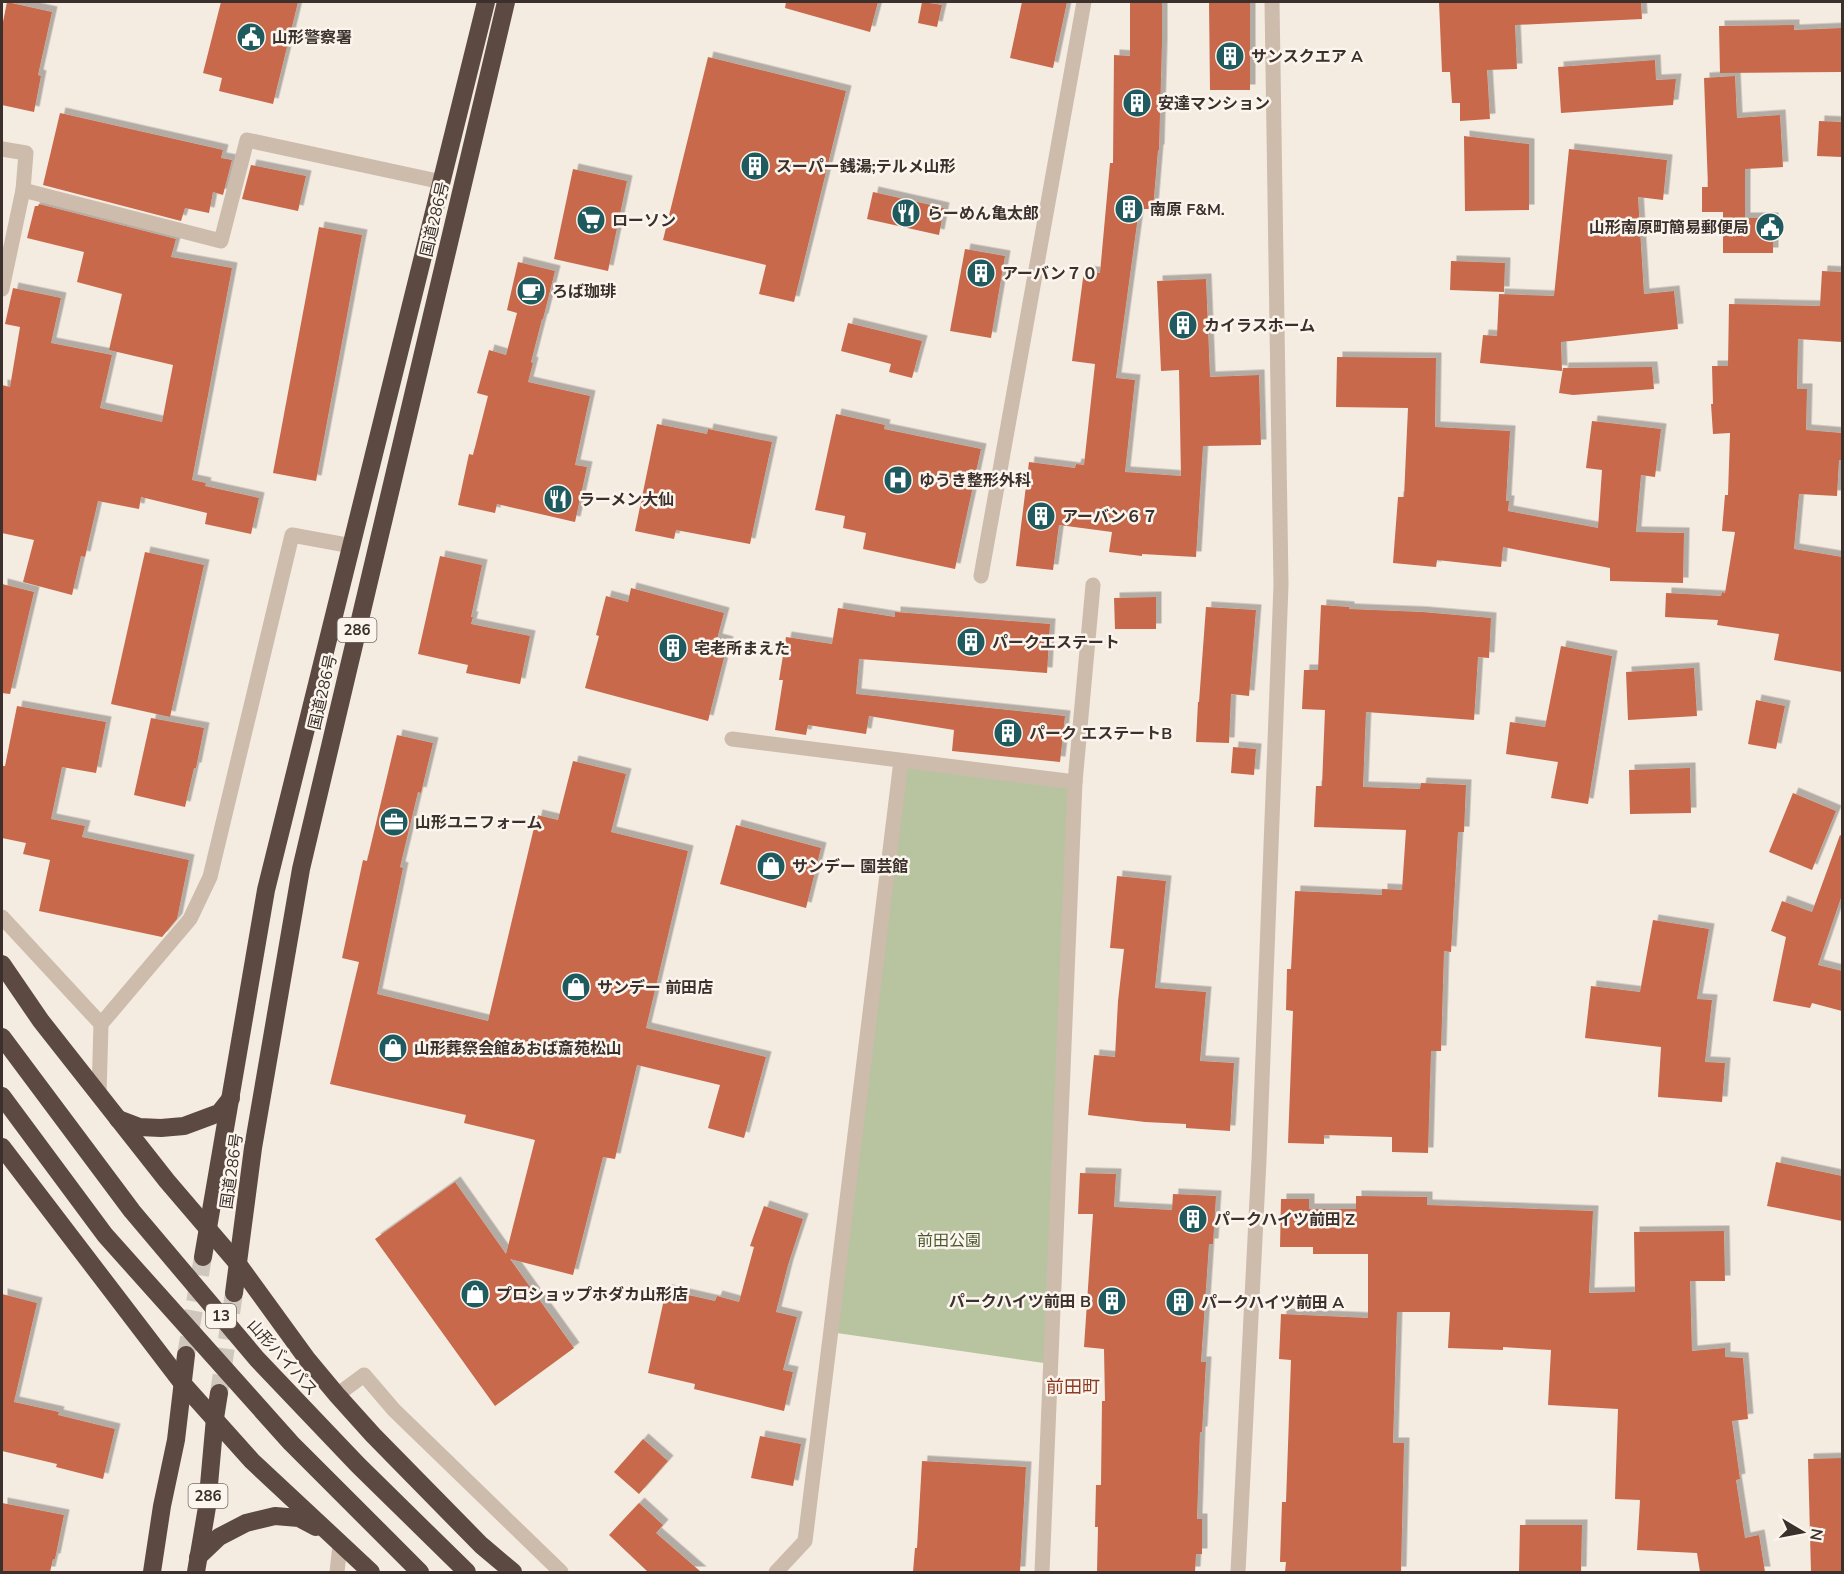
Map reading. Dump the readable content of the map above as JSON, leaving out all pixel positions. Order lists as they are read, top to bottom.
{
  "streets": {
    "highway": [
      "国道286号",
      "286",
      "13",
      "山形バイパス"
    ]
  },
  "districts": ["前田町"],
  "parks": ["前田公園"],
  "places": {
    "public building": ["山形警察署", "山形南原町簡易郵便局"],
    "building": [
      "サンスクエア A",
      "安達マンション",
      "スーパー銭湯;テルメ山形",
      "南原 F&M.",
      "アーバン７０",
      "カイラスホーム",
      "アーバン６７",
      "パークエステート",
      "宅老所まえた",
      "パーク エステートB",
      "パークハイツ前田 Z",
      "パークハイツ前田 B",
      "パークハイツ前田 A"
    ],
    "restaurant": ["らーめん亀太郎", "ラーメン大仙"],
    "supermarket": ["ローソン"],
    "cafe": ["ろば珈琲"],
    "hospital": ["ゆうき整形外科"],
    "office": ["山形ユニフォーム"],
    "shop": [
      "サンデー 園芸館",
      "サンデー 前田店",
      "山形葬祭会館あおば斎苑松山",
      "プロショップホダカ山形店"
    ]
  },
  "north": "right"
}
